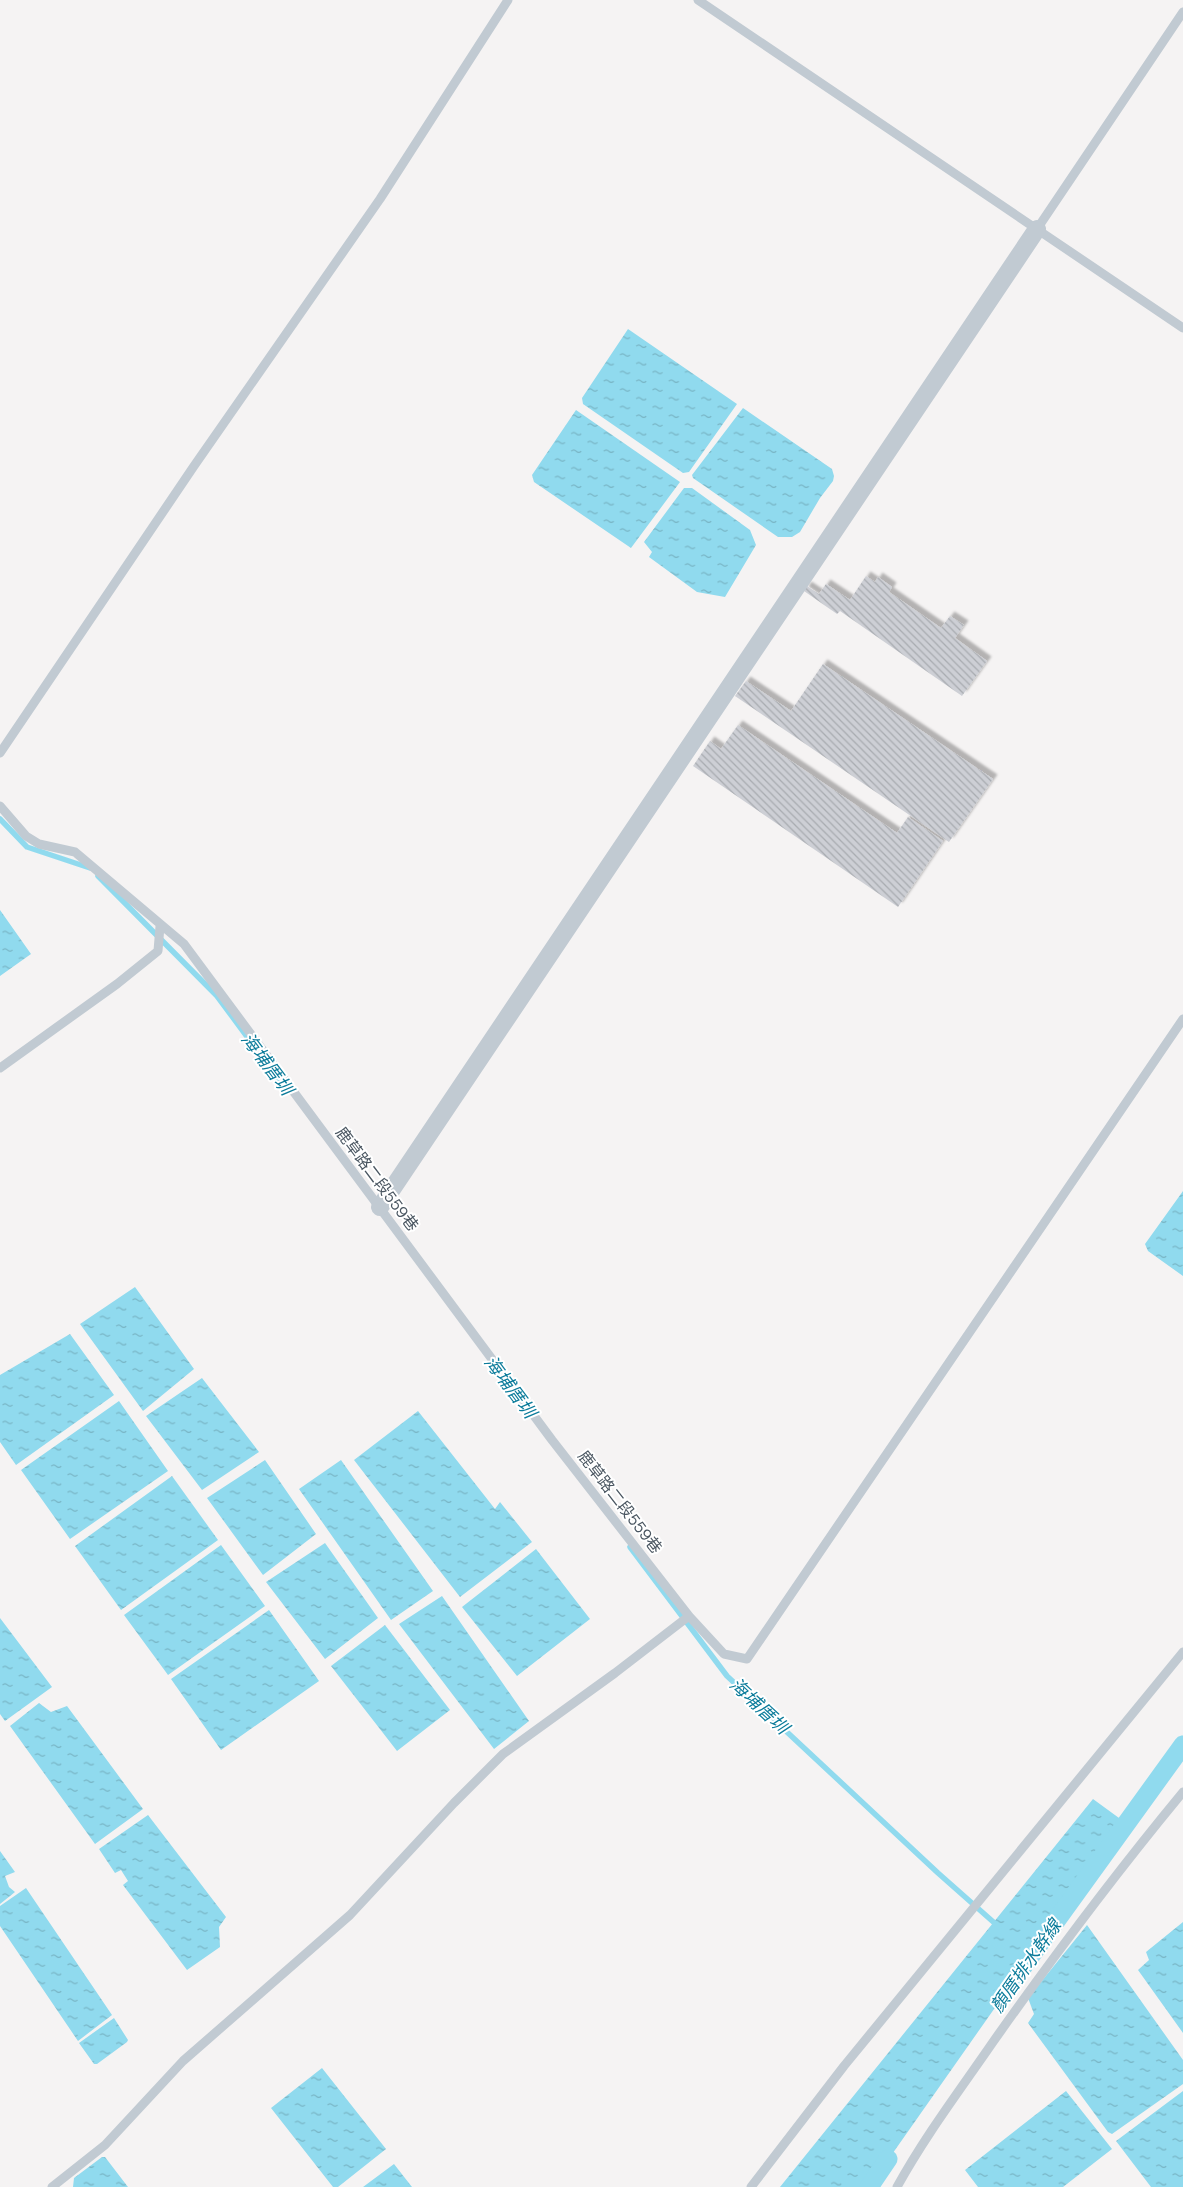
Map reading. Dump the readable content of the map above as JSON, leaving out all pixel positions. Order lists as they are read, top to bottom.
{
  "streets": {
    "lane": ["鹿草路二段559巷"]
  },
  "water": ["海埔厝圳", "顏厝排水幹線"]
}
